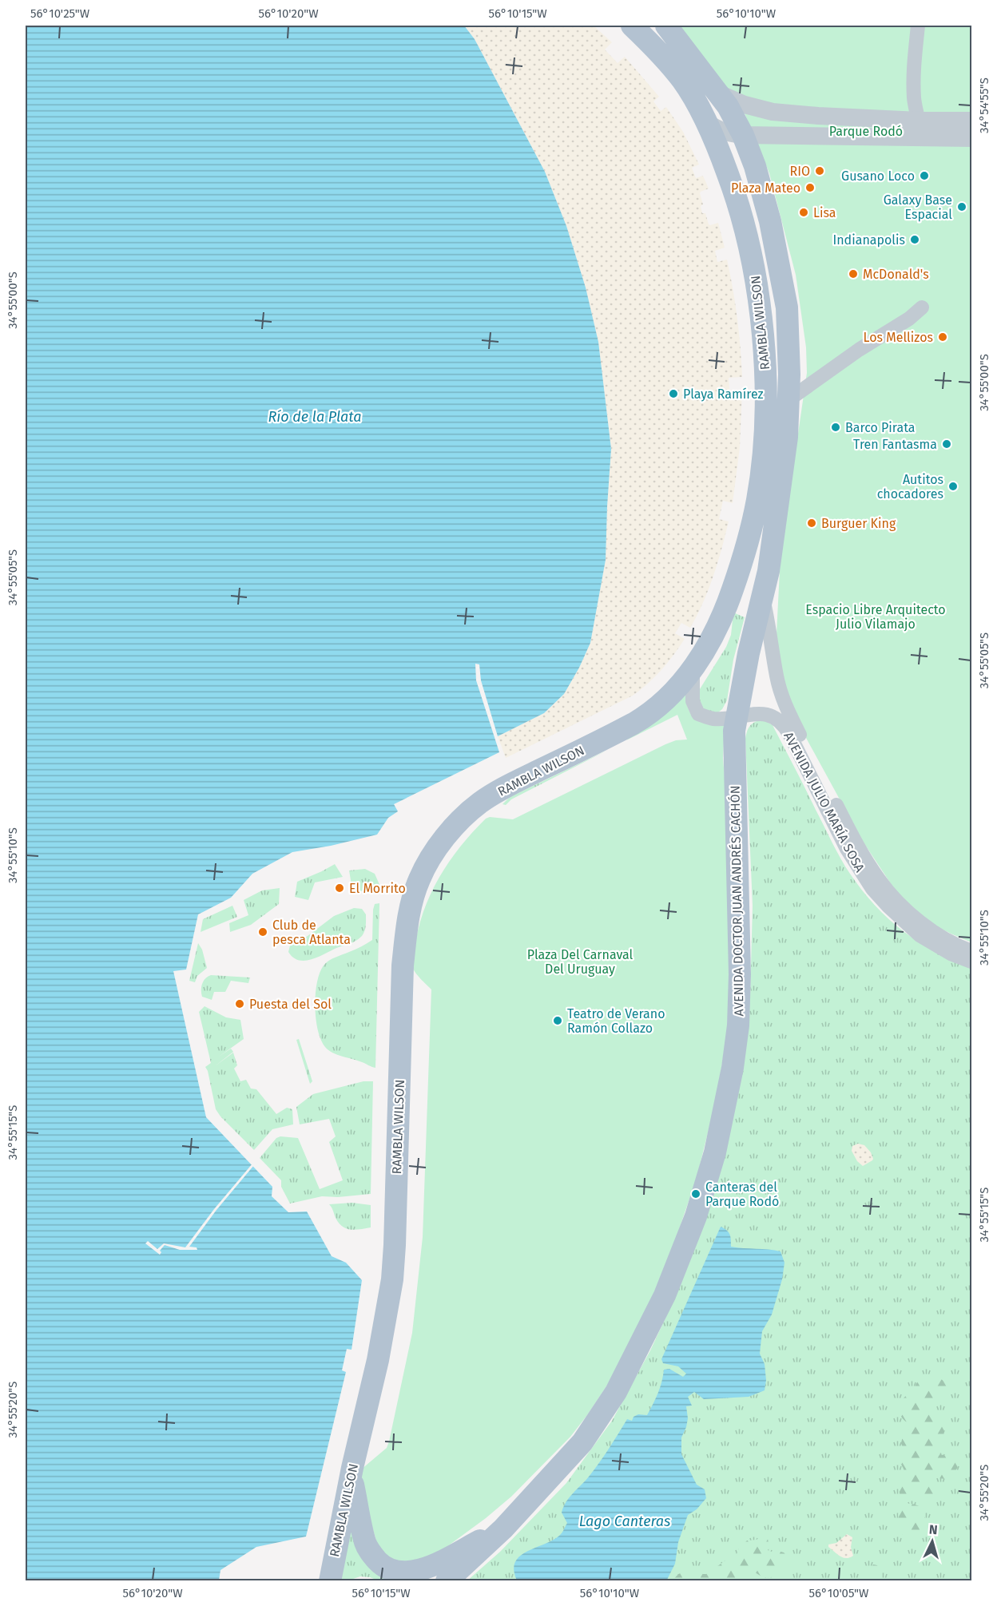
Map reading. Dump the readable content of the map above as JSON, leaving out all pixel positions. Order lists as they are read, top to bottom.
{
  "streets": {
    "main road": ["RAMBLA WILSON", "AVENIDA DOCTOR JUAN ANDRÉS CACHÓN"],
    "street": ["AVENIDA JULIO MARÍA SOSA"]
  },
  "crossings": [
    ["RAMBLA WILSON", "AVENIDA JULIO MARÍA SOSA"],
    ["RAMBLA WILSON", "AVENIDA DOCTOR JUAN ANDRÉS CACHÓN"],
    ["AVENIDA JULIO MARÍA SOSA", "AVENIDA DOCTOR JUAN ANDRÉS CACHÓN"]
  ],
  "water": ["Río de la Plata", "Lago Canteras"],
  "parks": ["Parque Rodó", "Espacio Libre Arquitecto Julio Vilamajo", "Plaza Del Carnaval Del Uruguay"],
  "places": [
    "RIO",
    "Gusano Loco",
    "Plaza Mateo",
    "Galaxy Base Espacial",
    "Lisa",
    "Indianapolis",
    "McDonald's",
    "Los Mellizos",
    "Playa Ramírez",
    "Barco Pirata",
    "Tren Fantasma",
    "Autitos chocadores",
    "Burguer King",
    "El Morrito",
    "Club de pesca Atlanta",
    "Puesta del Sol",
    "Teatro de Verano Ramón Collazo",
    "Canteras del Parque Rodó"
  ],
  "north": "top",
  "coordinates": [
    "56°10'25\"W",
    "56°10'20\"W",
    "56°10'15\"W",
    "56°10'10\"W",
    "34°54'55\"S",
    "34°55'00\"S",
    "34°55'05\"S",
    "34°55'10\"S",
    "34°55'15\"S",
    "34°55'20\"S",
    "56°10'05\"W"
  ]
}
